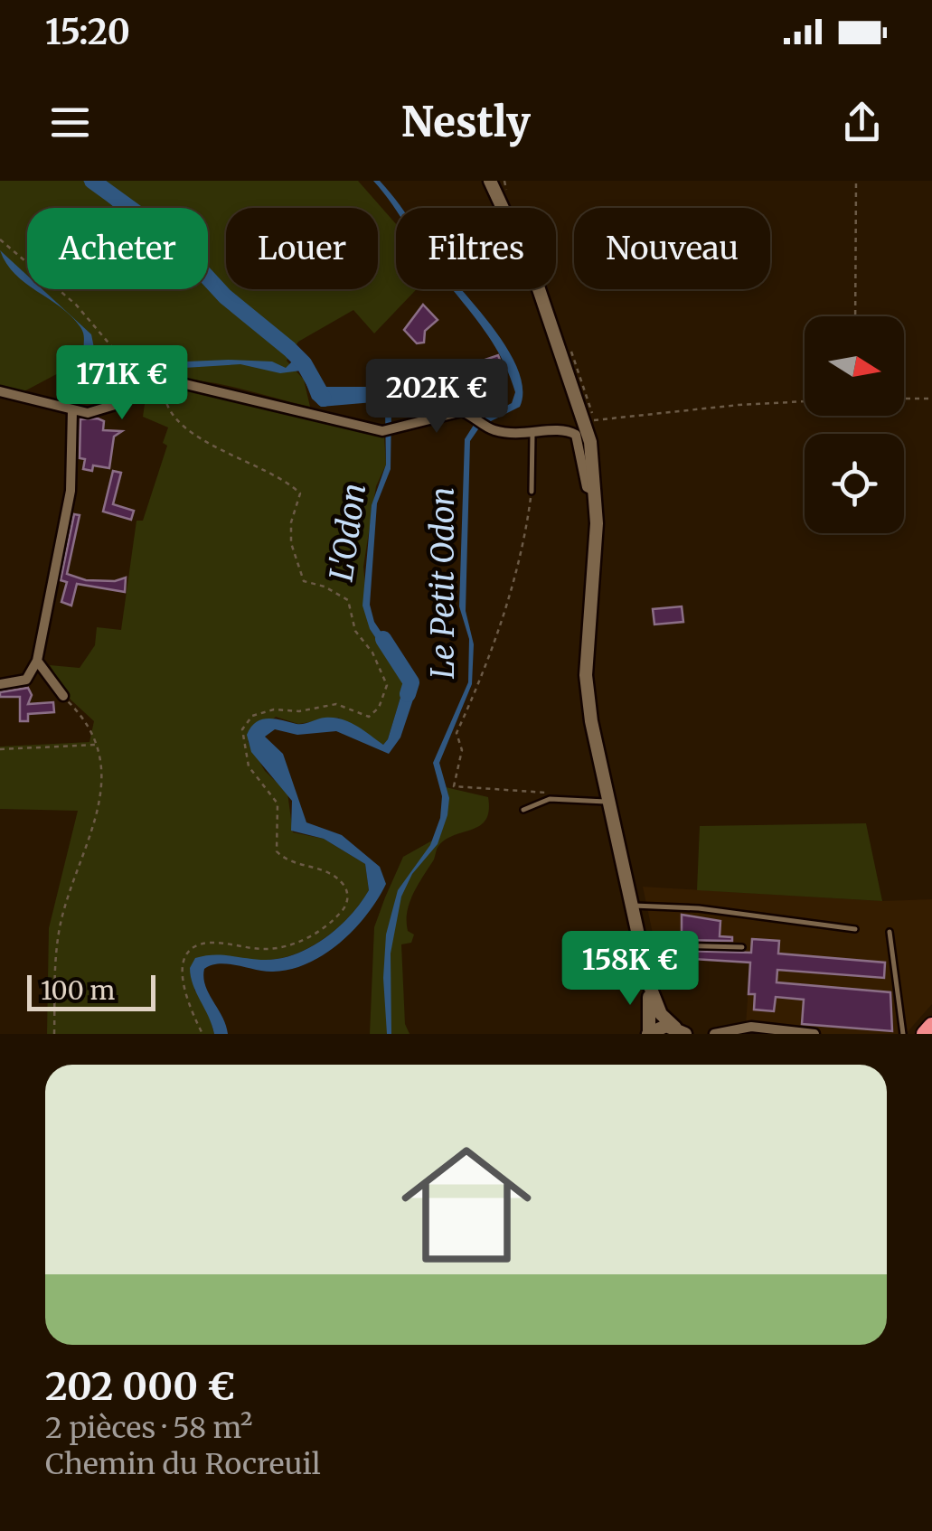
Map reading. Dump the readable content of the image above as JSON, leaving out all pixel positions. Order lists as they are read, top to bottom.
{
  "water": ["L'Odon", "Le Petit Odon"],
  "scale_bar": "100 m",
  "north": "right",
  "page": {
    "status": "15:20",
    "header": "Nestly",
    "chip": [
      "Acheter",
      "Louer",
      "Filtres",
      "Nouveau"
    ],
    "price": ["171K €", "202K €", "158K €"],
    "scale": "100 m",
    "list": [
      {
        "name": "202 000 €",
        "note": "2 pièces · 58 m² · Chemin du Rocreuil"
      }
    ]
  }
}
